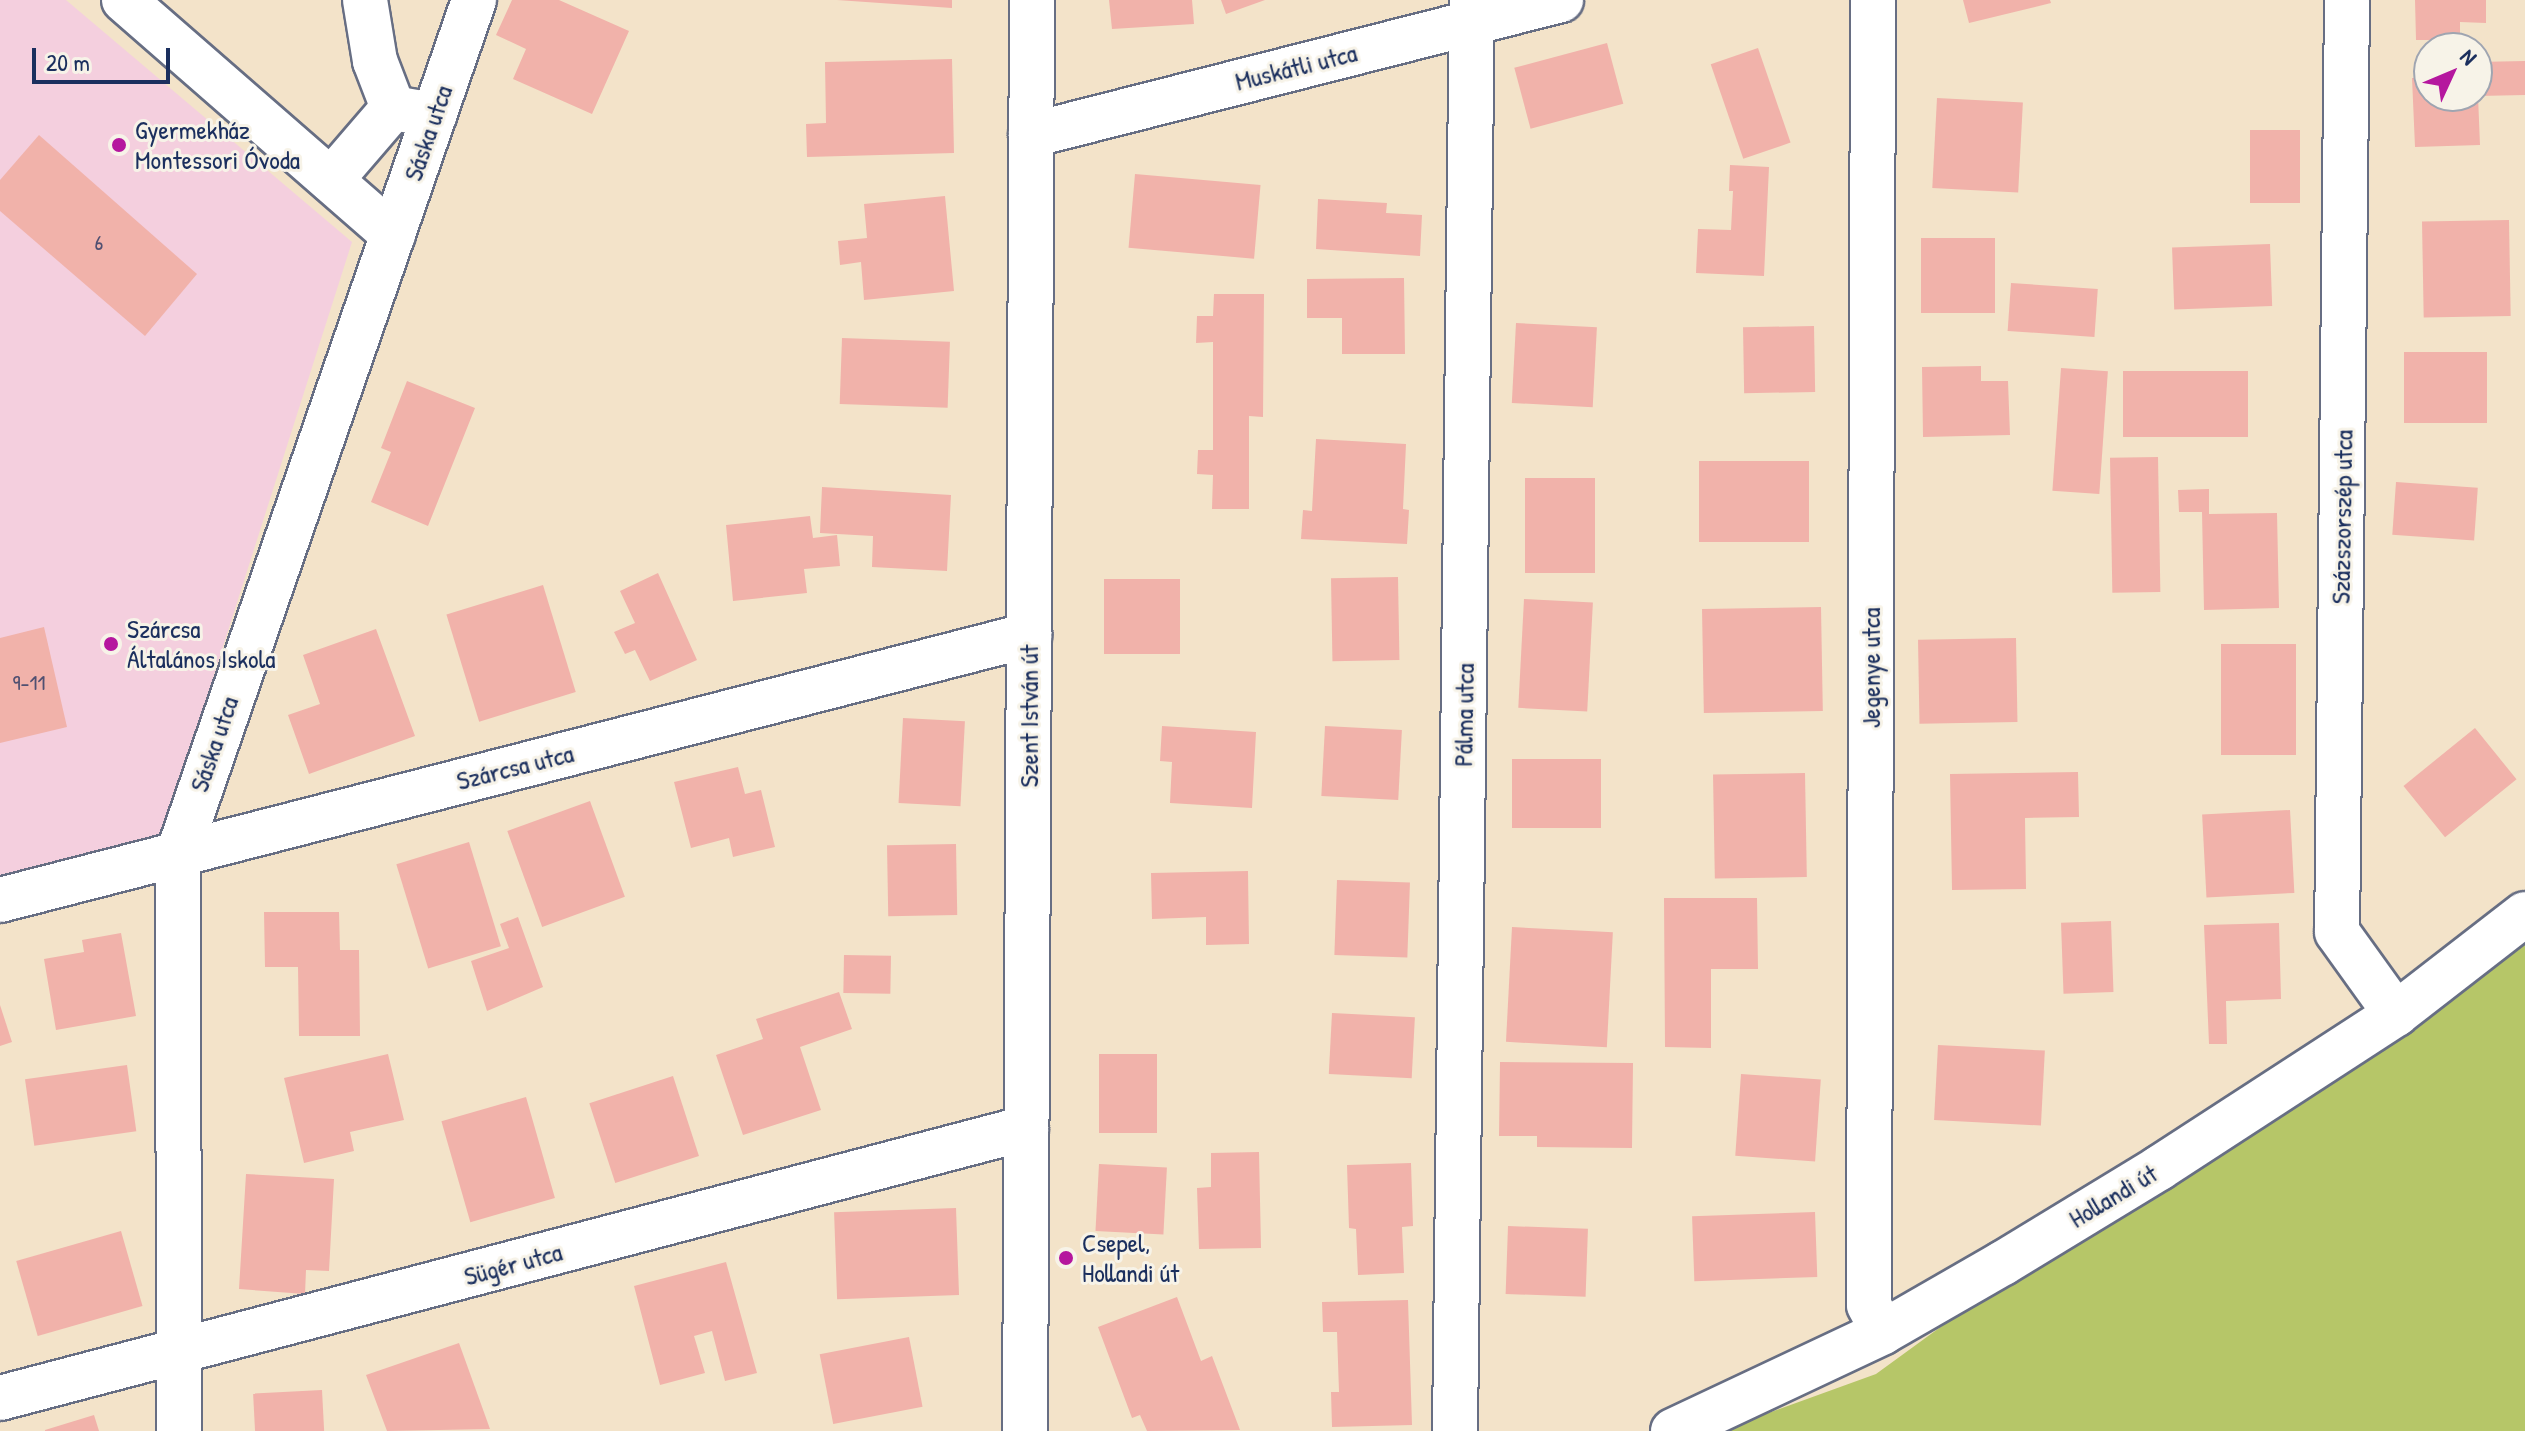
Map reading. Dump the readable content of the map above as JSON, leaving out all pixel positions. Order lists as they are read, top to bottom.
{
  "streets": {
    "street": [
      "Muskátli utca",
      "Sáska utca",
      "Százszorszép utca",
      "Jegenye utca",
      "Pálma utca",
      "Szent István út",
      "Szárcsa utca",
      "Hollandi út",
      "Sügér utca"
    ]
  },
  "crossings": [
    ["Muskátli utca", "Pálma utca"],
    ["Muskátli utca", "Szent István út"],
    ["Sáska utca", "Szárcsa utca"],
    ["Sáska utca", "Sügér utca"],
    ["Százszorszép utca", "Hollandi út"],
    ["Jegenye utca", "Hollandi út"],
    ["Szent István út", "Szárcsa utca"],
    ["Szent István út", "Sügér utca"]
  ],
  "places": ["Gyermekház Montessori Óvoda", "Szárcsa Általános Iskola", "Csepel, Hollandi út"],
  "house_numbers": ["6", "9-11"],
  "scale_bar": "20 m",
  "north": "top right"
}
